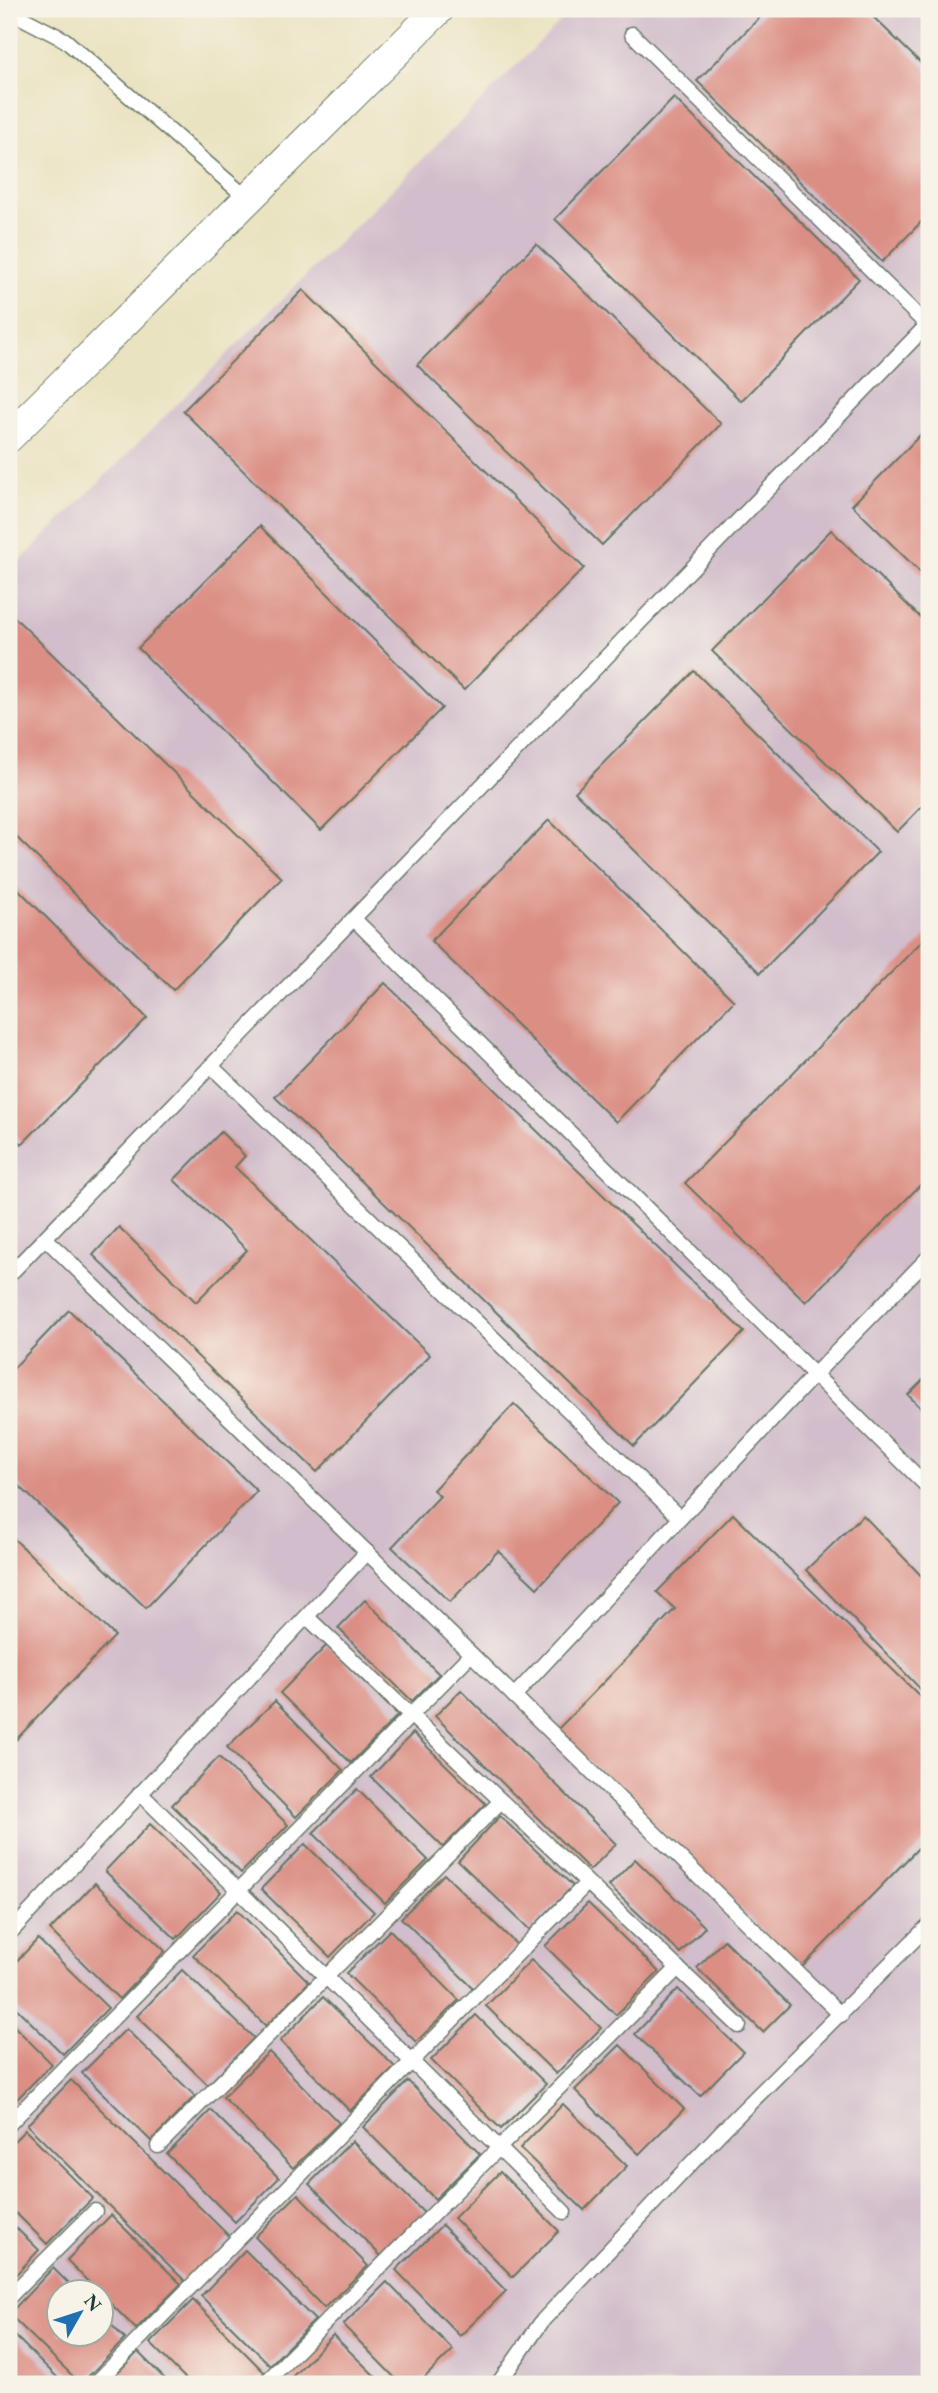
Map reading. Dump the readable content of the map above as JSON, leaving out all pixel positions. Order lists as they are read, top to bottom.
{
  "north": "top right"
}
